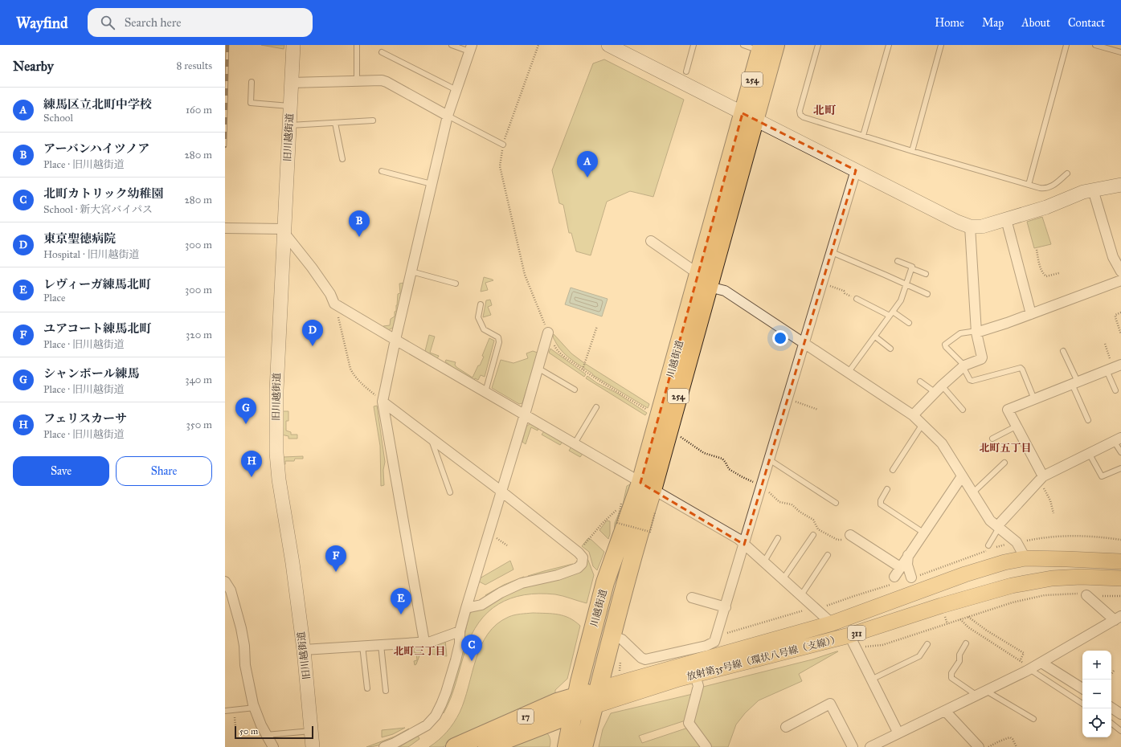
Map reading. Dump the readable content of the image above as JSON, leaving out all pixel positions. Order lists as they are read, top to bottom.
{
  "streets": {
    "highway": ["254", "川越街道", "17"],
    "main road": ["311", "放射第35号線（環状八号線（支線））"],
    "street": ["旧川越街道"]
  },
  "crossings": [
    ["川越街道", "放射第35号線（環状八号線（支線））"],
    ["川越街道", "17"],
    ["放射第35号線（環状八号線（支線））", "17"]
  ],
  "districts": ["北町", "北町五丁目", "北町三丁目"],
  "scale_bar": "50 m",
  "page": {
    "header": "Wayfind",
    "search": "Search here",
    "nav": [
      "Home",
      "Map",
      "About",
      "Contact"
    ],
    "heading": ["Nearby", "8 results"],
    "list": [
      {
        "mark": "A",
        "name": "練馬区立北町中学校",
        "note": "School",
        "value": "160 m"
      },
      {
        "mark": "B",
        "name": "アーバンハイツノア",
        "note": "Place · 旧川越街道",
        "value": "280 m"
      },
      {
        "mark": "C",
        "name": "北町カトリック幼稚園",
        "note": "School · 新大宮バイパス",
        "value": "280 m"
      },
      {
        "mark": "D",
        "name": "東京聖徳病院",
        "note": "Hospital · 旧川越街道",
        "value": "300 m"
      },
      {
        "mark": "E",
        "name": "レヴィーガ練馬北町",
        "note": "Place",
        "value": "300 m"
      },
      {
        "mark": "F",
        "name": "ユアコート練馬北町",
        "note": "Place · 旧川越街道",
        "value": "320 m"
      },
      {
        "mark": "G",
        "name": "シャンボール練馬",
        "note": "Place · 旧川越街道",
        "value": "340 m"
      },
      {
        "mark": "H",
        "name": "フェリスカーサ",
        "note": "Place · 旧川越街道",
        "value": "350 m"
      }
    ],
    "pins": [
      "A",
      "B",
      "D",
      "G",
      "H",
      "F",
      "E",
      "C"
    ],
    "buttons": ["Save", "Share"],
    "map_buttons": ["+", "−"],
    "scale": "50 m"
  }
}
